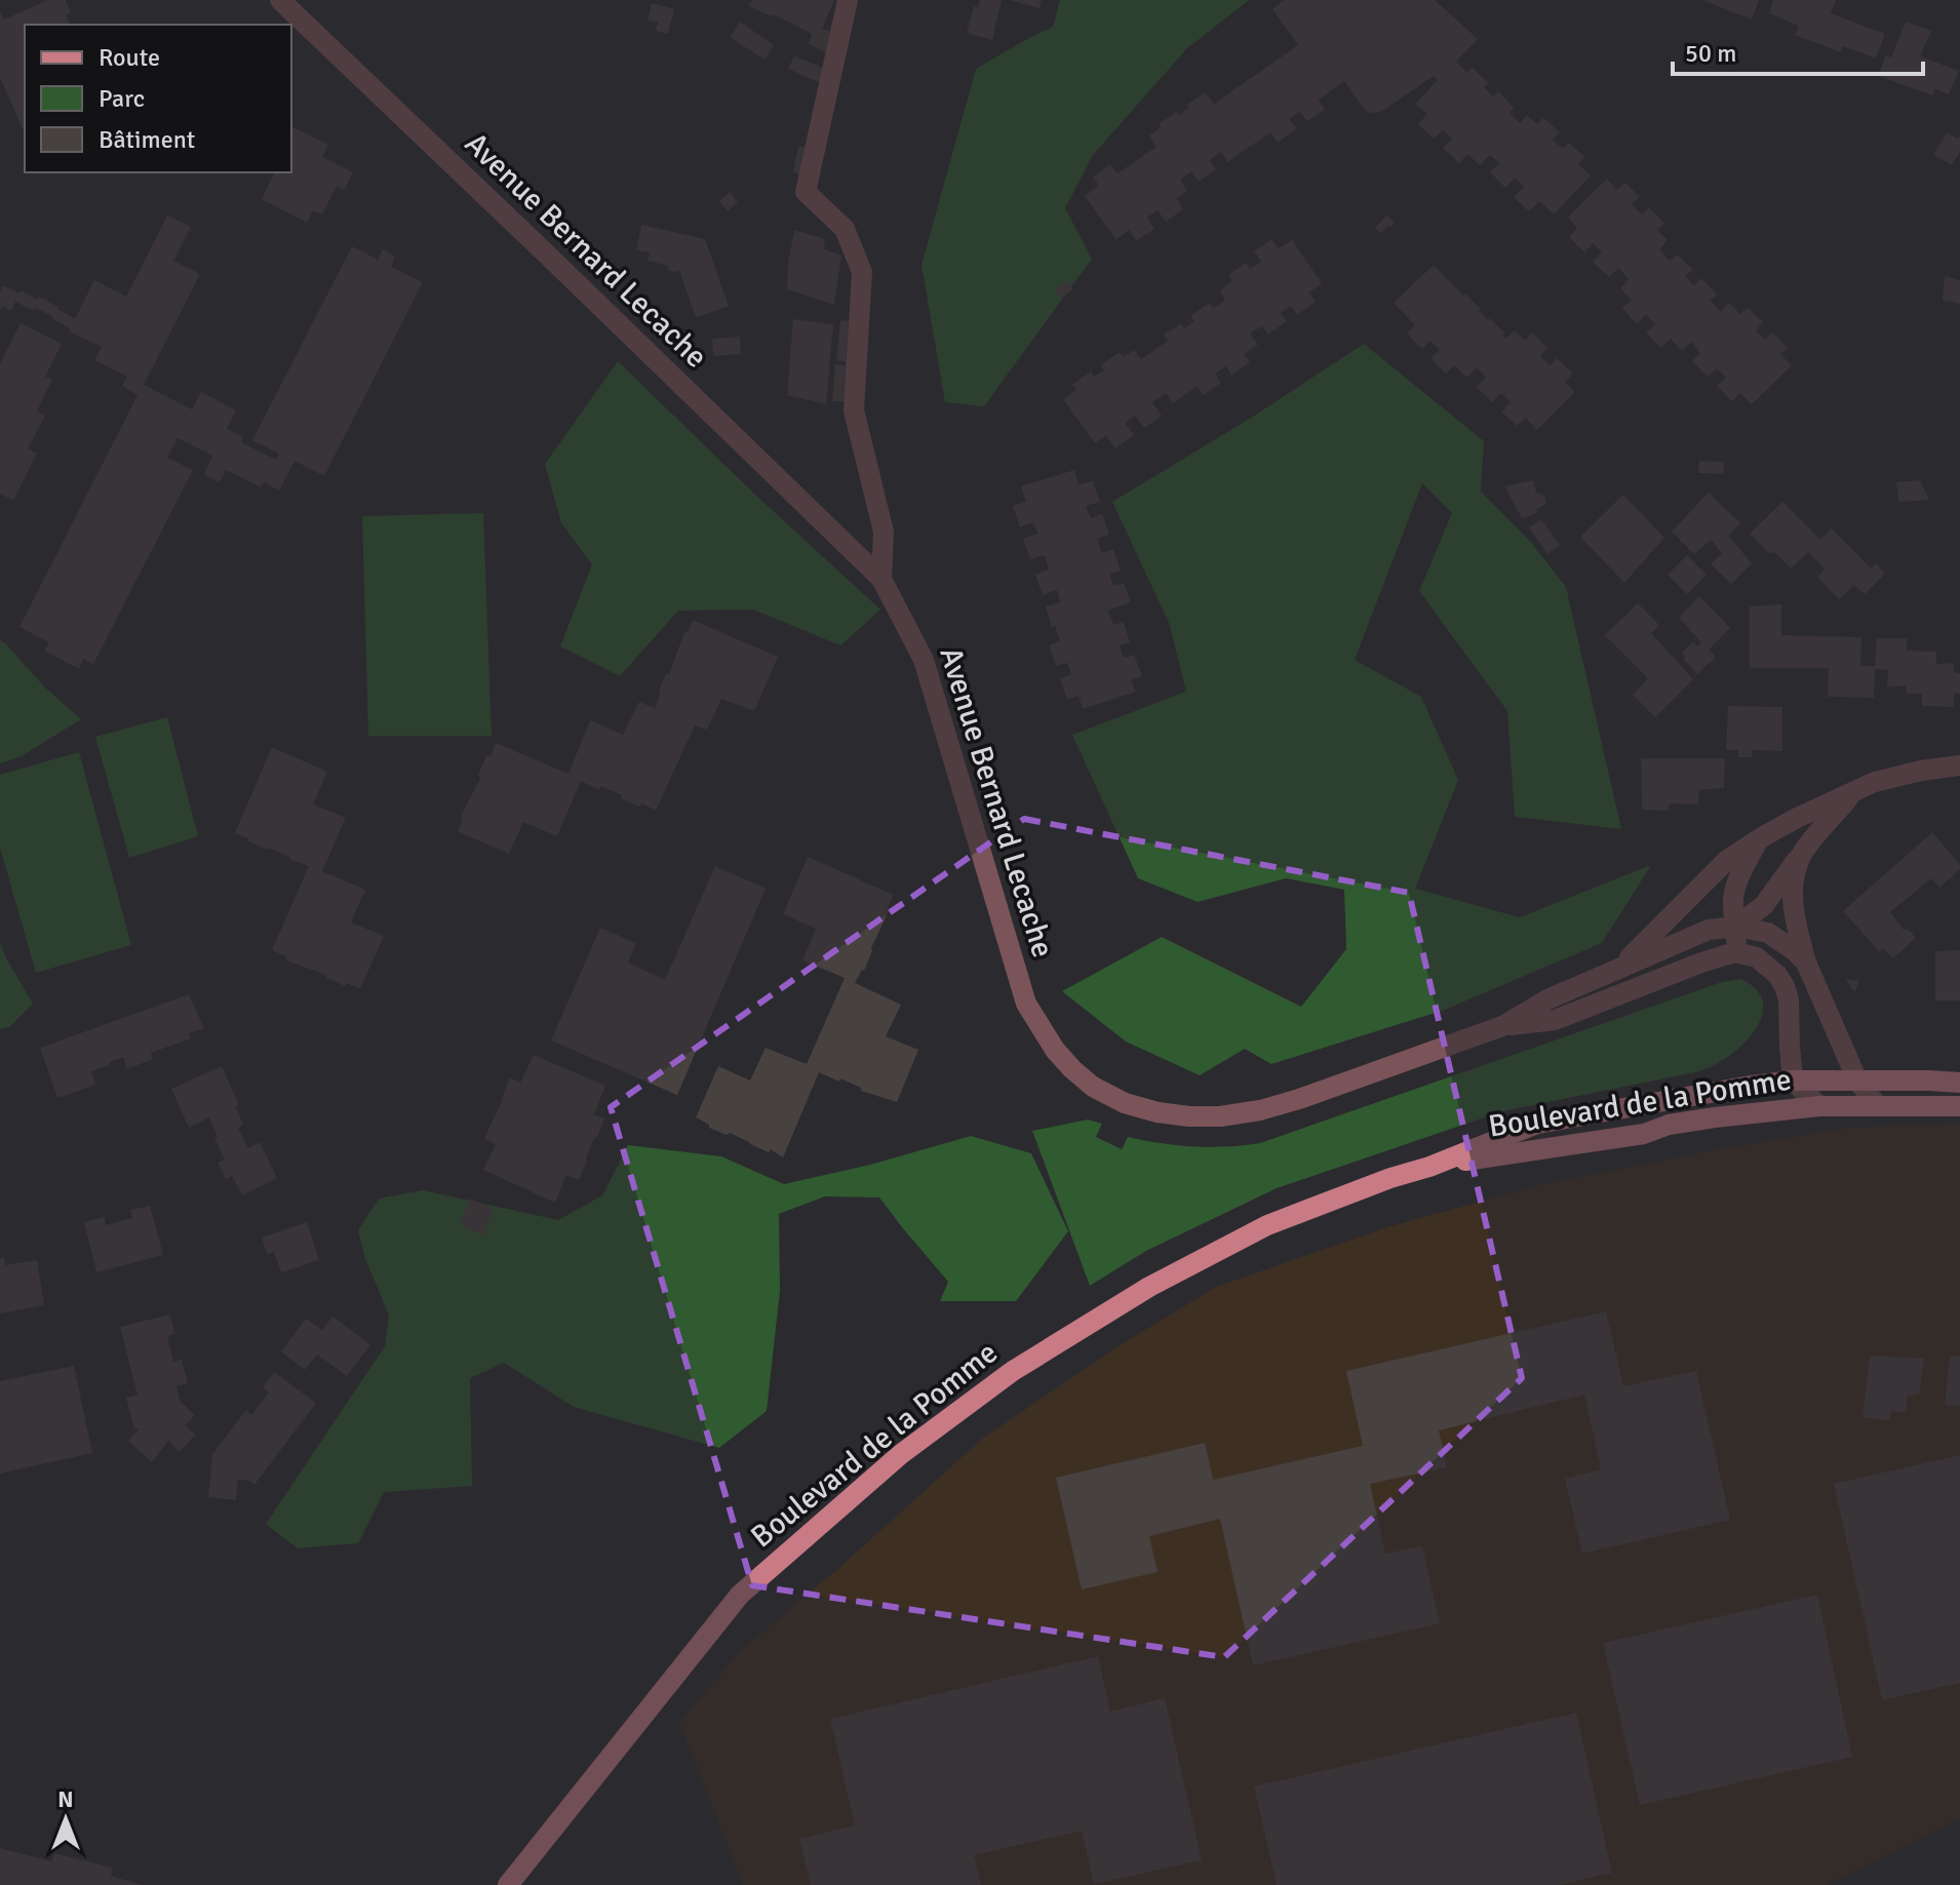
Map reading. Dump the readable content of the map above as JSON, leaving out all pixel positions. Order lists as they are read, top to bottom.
{
  "streets": {
    "main road": ["Boulevard de la Pomme"],
    "street": ["Avenue Bernard Lecache"]
  },
  "crossings": [
    ["Avenue Bernard Lecache", "Boulevard de la Pomme"]
  ],
  "legend": ["Route", "Parc", "Bâtiment"],
  "scale_bar": "50 m",
  "north": "top"
}
